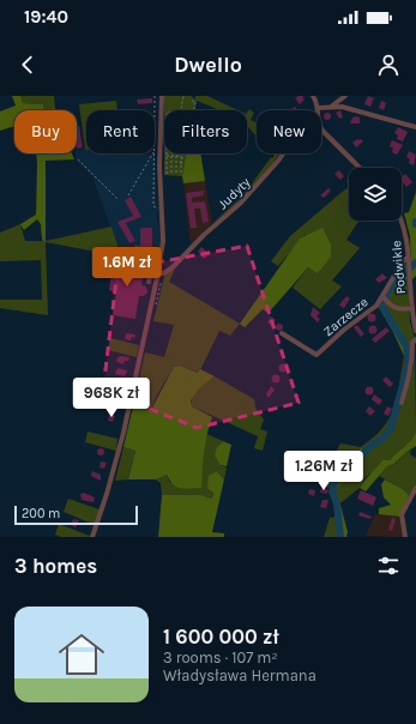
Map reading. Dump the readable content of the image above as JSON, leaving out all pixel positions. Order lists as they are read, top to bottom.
{
  "streets": {
    "street": ["Judyty", "Podwikle", "Zarzecze"]
  },
  "crossings": [
    ["Podwikle", "Zarzecze"]
  ],
  "scale_bar": "200 m",
  "page": {
    "status": "19:40",
    "header": "Dwello",
    "chip": [
      "Buy",
      "Rent",
      "Filters",
      "New"
    ],
    "price": ["1.6M zł", "968K zł", "1.26M zł"],
    "scale": "200 m",
    "heading": "3 homes",
    "list": [
      {
        "name": "1 600 000 zł",
        "note": "3 rooms · 107 m² · Władysława Hermana"
      }
    ]
  }
}
